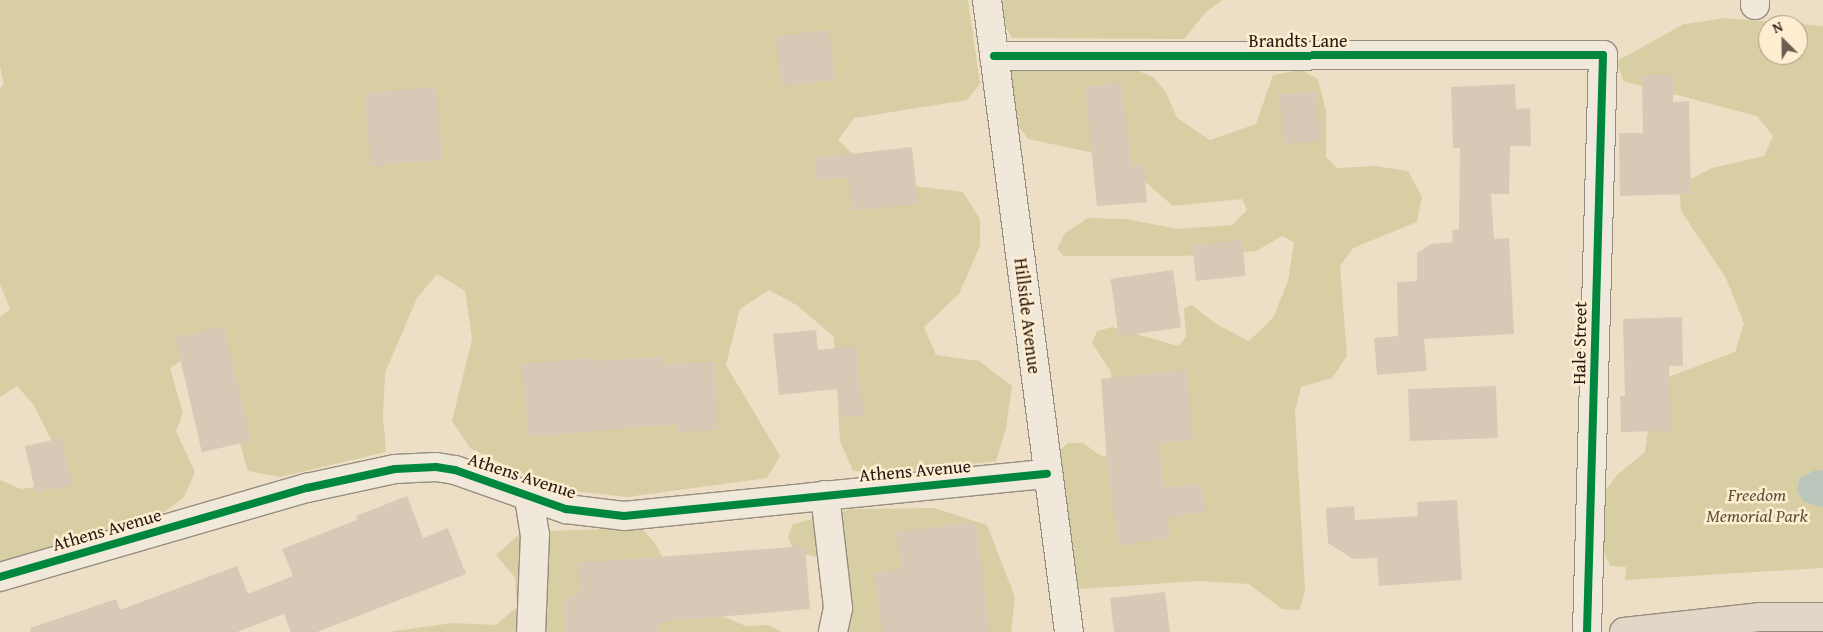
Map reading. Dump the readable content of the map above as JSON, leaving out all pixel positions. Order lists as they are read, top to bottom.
{
  "streets": {
    "street": [
      "Brandts Lane",
      "Hillside Avenue",
      "Hale Street",
      "Athens Avenue"
    ]
  },
  "crossings": [
    ["Brandts Lane", "Hillside Avenue"],
    ["Brandts Lane", "Hale Street"],
    ["Hillside Avenue", "Athens Avenue"]
  ],
  "parks": ["Freedom Memorial Park"],
  "north": "top left"
}
